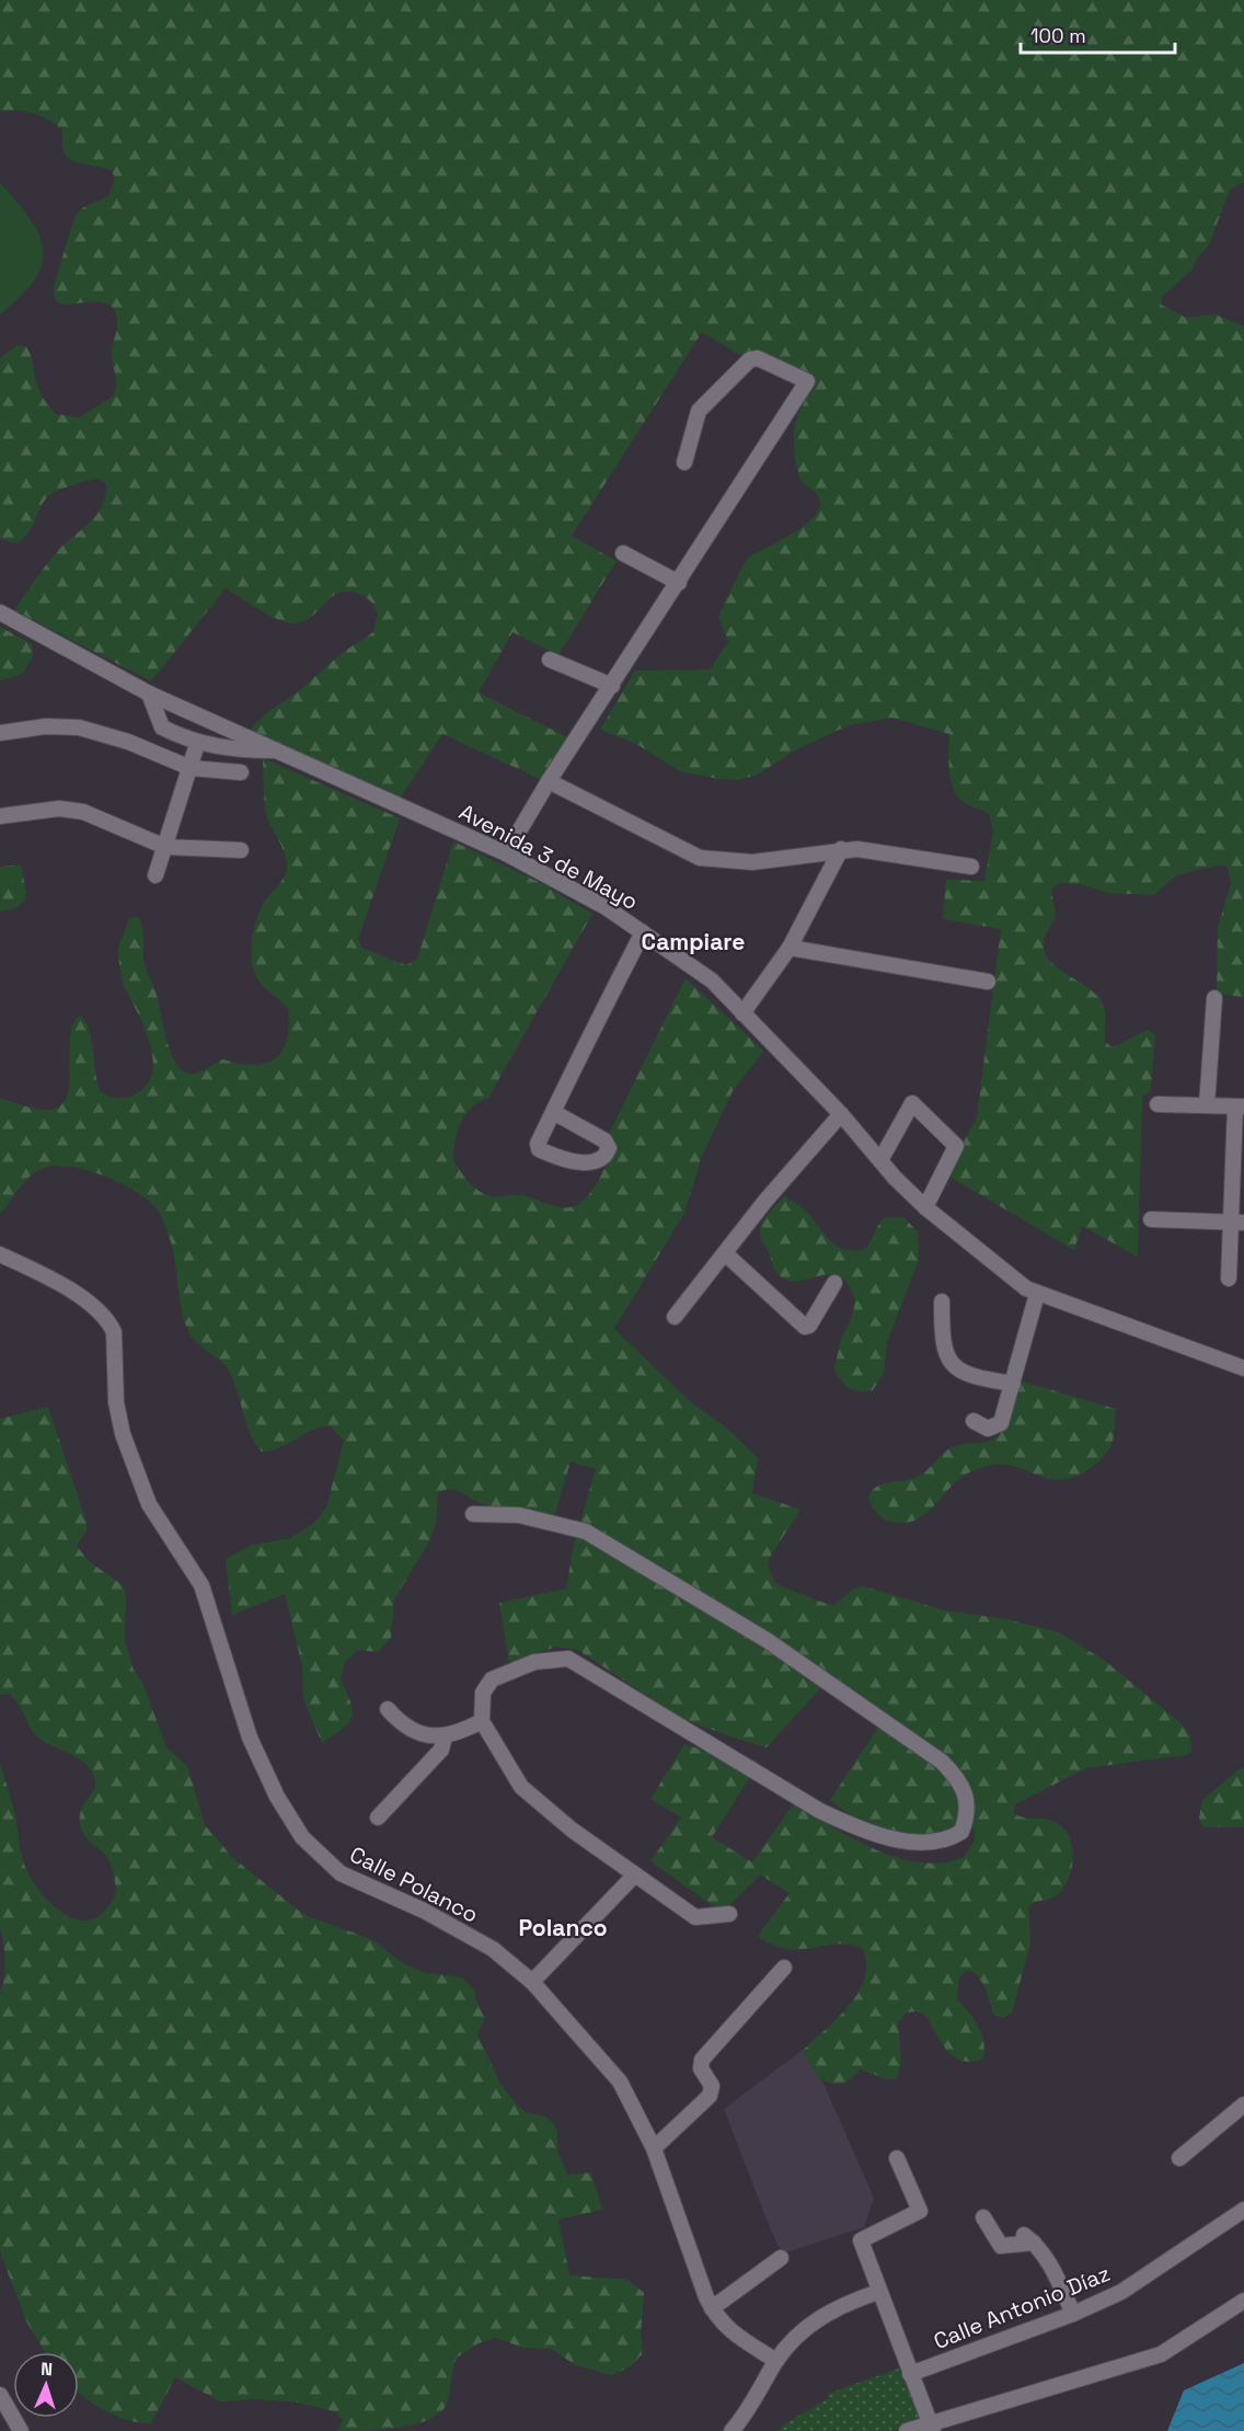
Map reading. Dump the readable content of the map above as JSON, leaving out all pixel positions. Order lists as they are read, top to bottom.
{
  "streets": {
    "street": ["Avenida 3 de Mayo", "Calle Polanco", "Calle Antonio Díaz"]
  },
  "districts": ["Campiare", "Polanco"],
  "scale_bar": "100 m",
  "north": "top"
}
